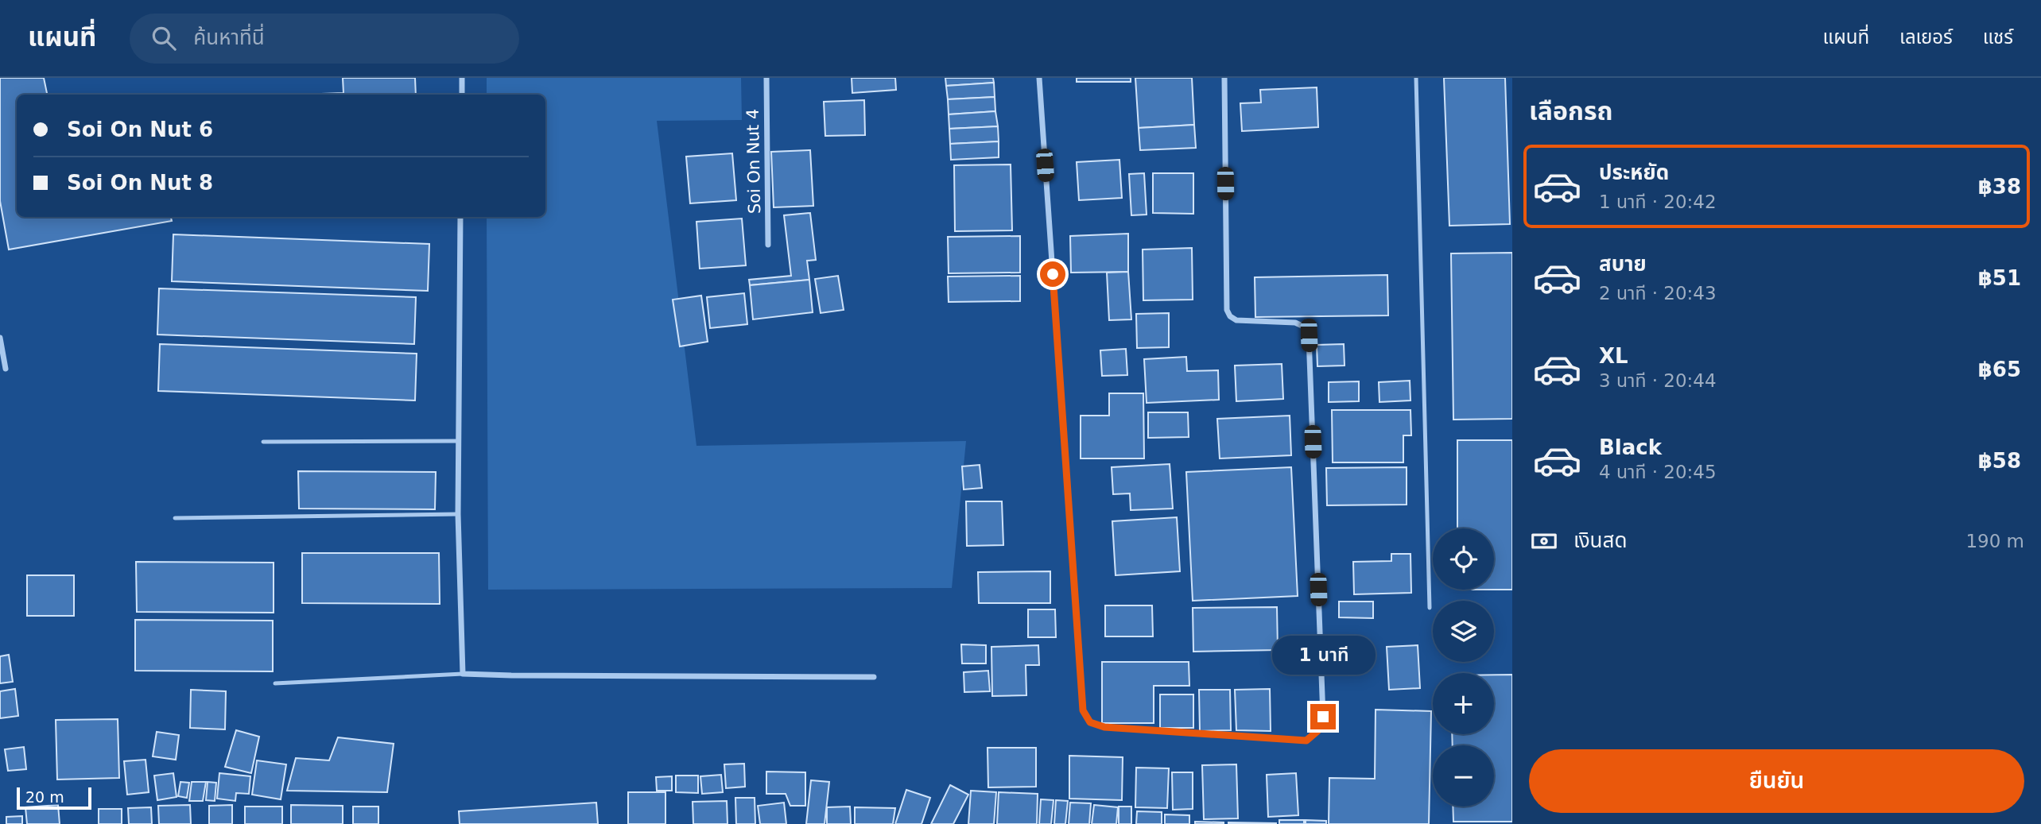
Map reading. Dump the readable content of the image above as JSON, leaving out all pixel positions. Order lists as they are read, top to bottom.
{
  "streets": {
    "street": ["Soi On Nut 4"]
  },
  "scale_bar": "20 m",
  "page": {
    "header": "แผนที่",
    "search": "ค้นหาที่นี่",
    "nav": ["แผนที่", "เลเยอร์", "แชร์"],
    "heading": "เลือกรถ",
    "banner": ["Soi On Nut 6", "Soi On Nut 8"],
    "list": [
      {
        "name": "ประหยัด",
        "note": "1 นาที · 20:42",
        "value": "฿38"
      },
      {
        "name": "สบาย",
        "note": "2 นาที · 20:43",
        "value": "฿51"
      },
      {
        "name": "XL",
        "note": "3 นาที · 20:44",
        "value": "฿65"
      },
      {
        "name": "Black",
        "note": "4 นาที · 20:45",
        "value": "฿58"
      }
    ],
    "pay": ["เงินสด", "190 m"],
    "map_buttons": ["+", "−"],
    "bubble": "1 นาที",
    "buttons": "ยืนยัน",
    "scale": "20 m"
  }
}
